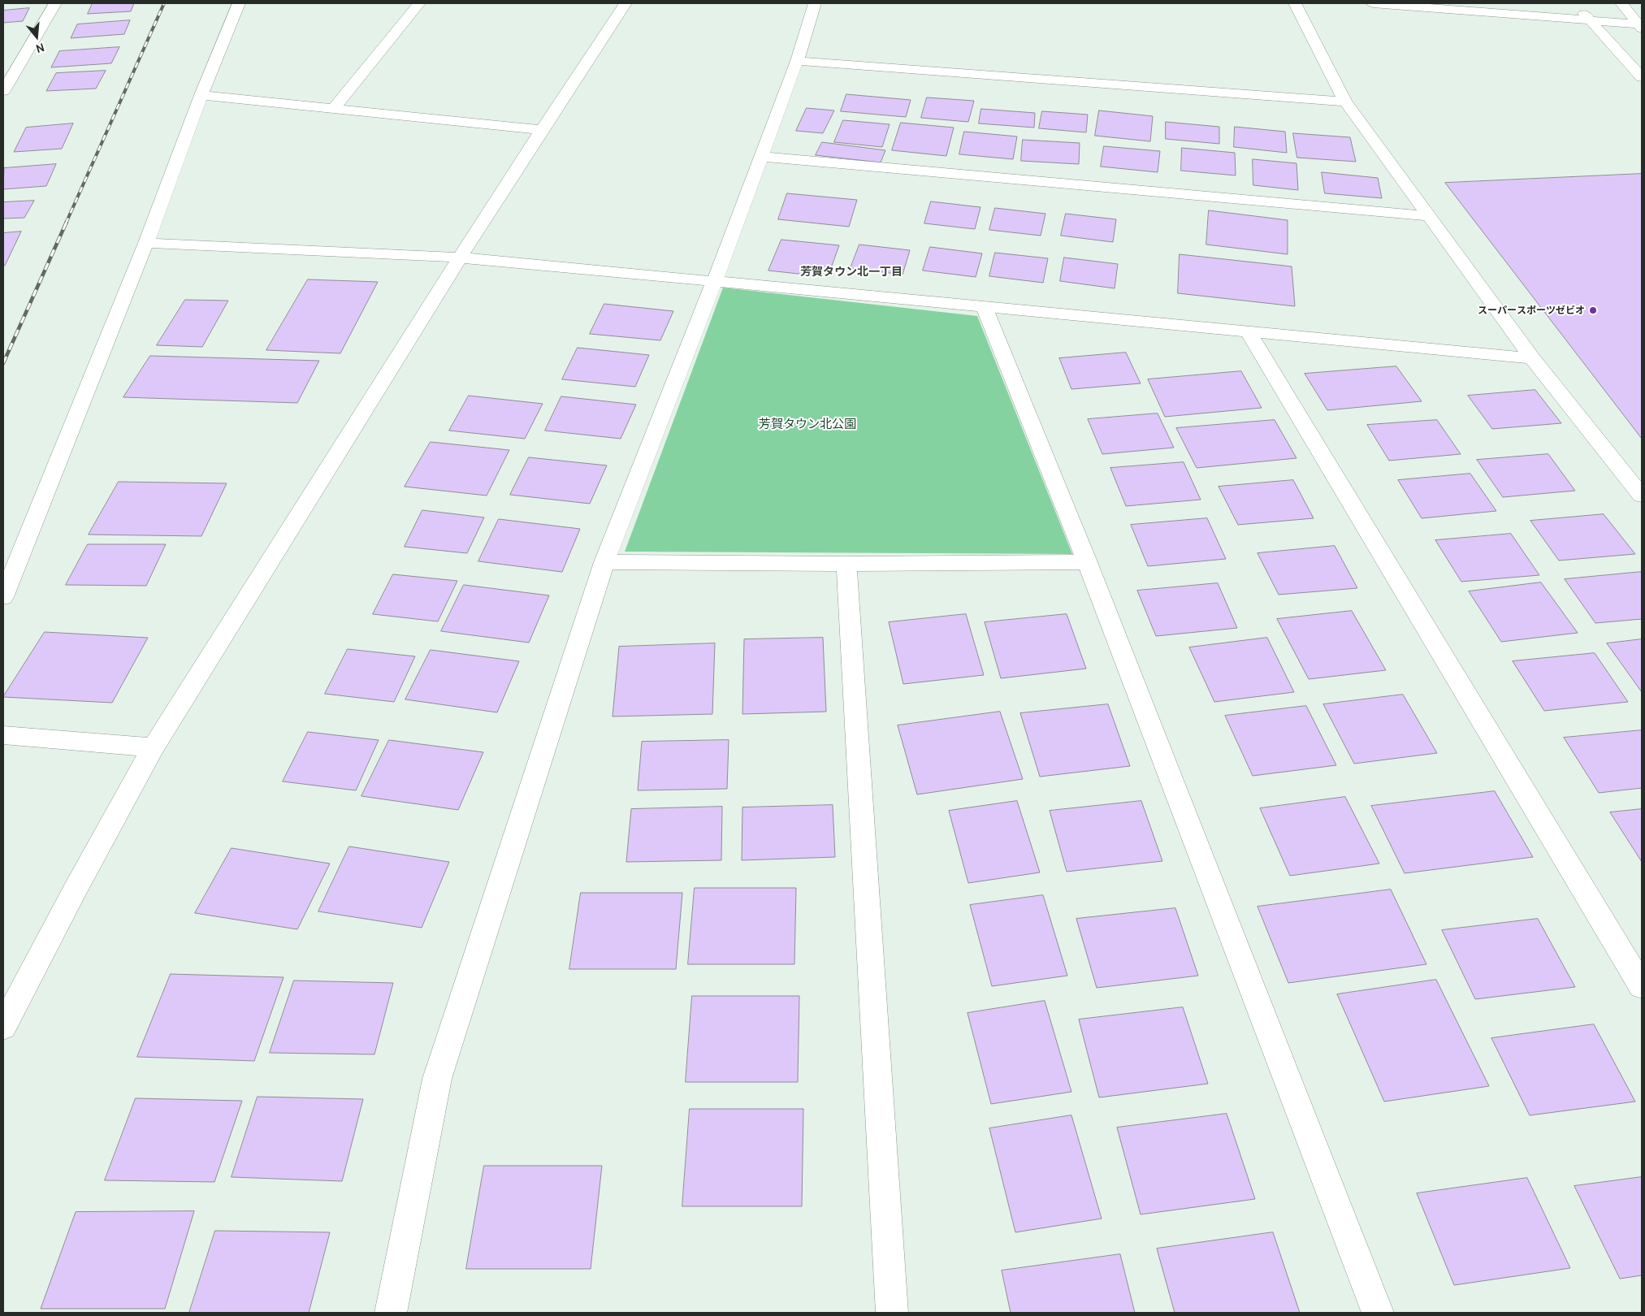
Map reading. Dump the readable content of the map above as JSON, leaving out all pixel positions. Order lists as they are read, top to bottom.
{
  "districts": ["芳賀タウン北一丁目"],
  "parks": ["芳賀タウン北公園"],
  "places": ["スーパースポーツゼビオ"],
  "north": "bottom"
}
